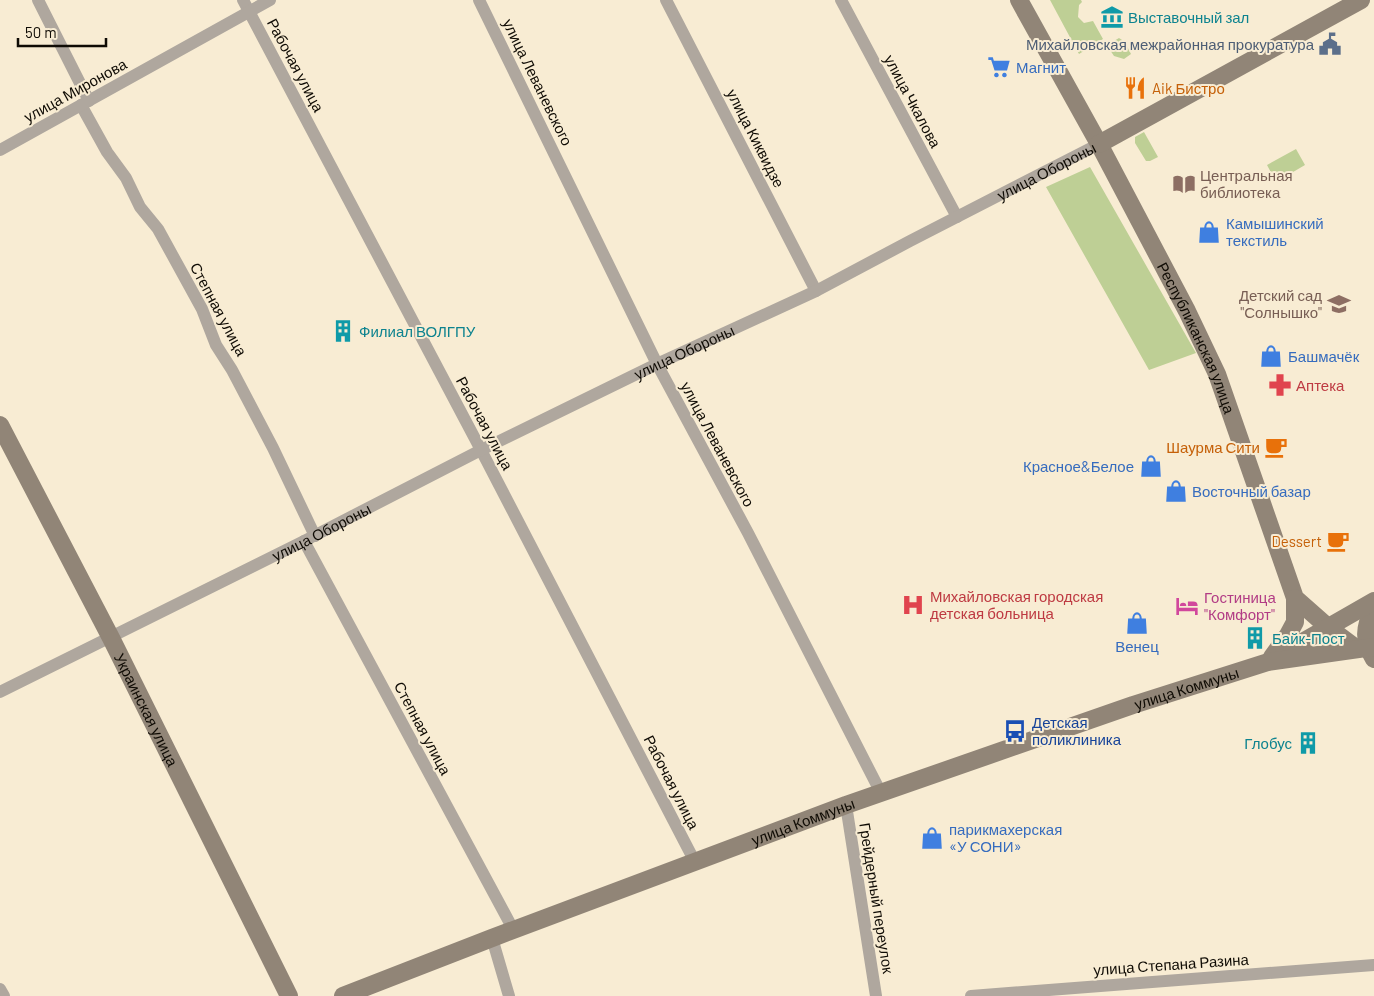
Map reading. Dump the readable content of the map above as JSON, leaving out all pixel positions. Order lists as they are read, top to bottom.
{
  "streets": {
    "street": [
      "Рабочая улица",
      "улица Леваневского",
      "улица Миронова",
      "улица Чкалова",
      "улица Киквидзе",
      "улица Обороны",
      "Степная улица",
      "Республиканская улица",
      "улица Коммуны",
      "Украинская улица",
      "Грейдерный переулок",
      "улица Степана Разина"
    ]
  },
  "crossings": [
    ["Рабочая улица", "улица Миронова"],
    ["Рабочая улица", "улица Обороны"],
    ["Рабочая улица", "улица Коммуны"],
    ["улица Леваневского", "улица Обороны"],
    ["улица Леваневского", "улица Коммуны"],
    ["улица Миронова", "Степная улица"],
    ["улица Чкалова", "улица Обороны"],
    ["улица Киквидзе", "улица Обороны"],
    ["улица Обороны", "Степная улица"],
    ["улица Обороны", "Республиканская улица"],
    ["улица Обороны", "Украинская улица"],
    ["Степная улица", "улица Коммуны"],
    ["Республиканская улица", "улица Коммуны"],
    ["улица Коммуны", "Грейдерный переулок"]
  ],
  "places": {
    "museum": ["Выставочный зал"],
    "public building": ["Михайловская межрайонная прокуратура"],
    "supermarket": ["Магнит"],
    "restaurant": ["Aik Бистро"],
    "library": ["Центральная библиотека"],
    "shop": [
      "Камышинский текстиль",
      "Башмачёк",
      "Красное&Белое",
      "Восточный базар",
      "Венец",
      "парикмахерская «У СОНИ»"
    ],
    "school or university": ["Детский сад \"Солнышко\""],
    "building": ["Филиал ВОЛГПУ", "Байк-Пост", "Глобус"],
    "pharmacy": ["Аптека"],
    "cafe": ["Шаурма Сити", "Dessert"],
    "hospital": ["Михайловская городская детская больница"],
    "hotel": ["Гостиница \"Комфорт\""],
    "bus stop": ["Детская поликлиника"]
  },
  "scale_bar": "50 m"
}
